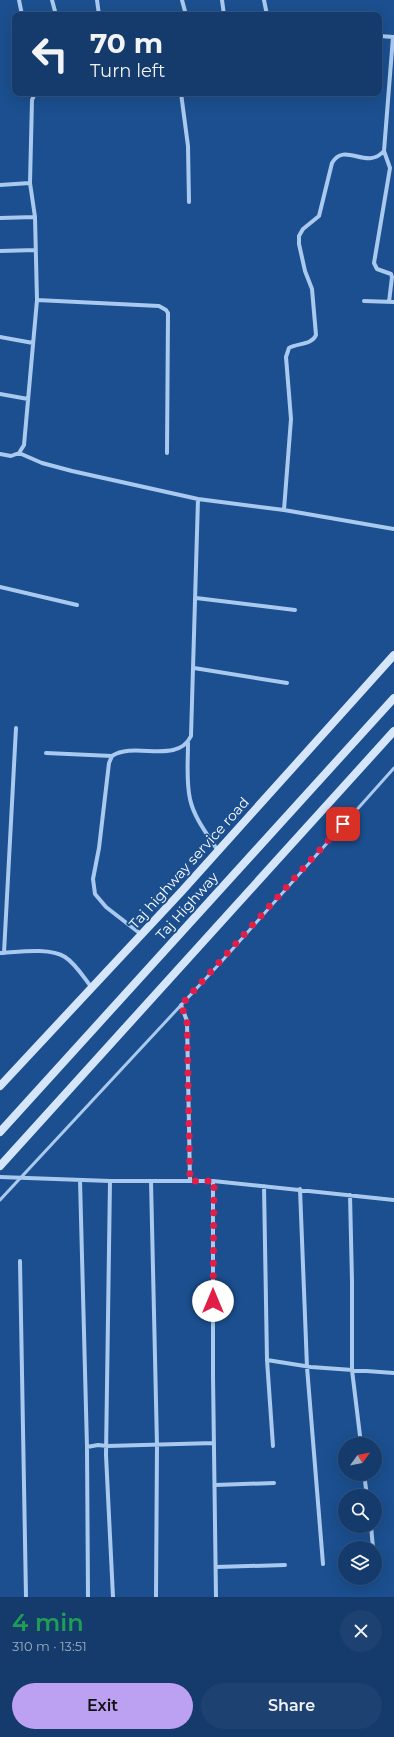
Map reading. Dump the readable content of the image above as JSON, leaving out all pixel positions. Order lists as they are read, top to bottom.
{
  "streets": {
    "main road": ["Taj highway service road", "Taj Highway"]
  },
  "north": "top right",
  "page": {
    "turn": ["70 m", "Turn left"],
    "heading": ["4 min", "310 m · 13:51"],
    "buttons": ["Exit", "Share"]
  }
}
